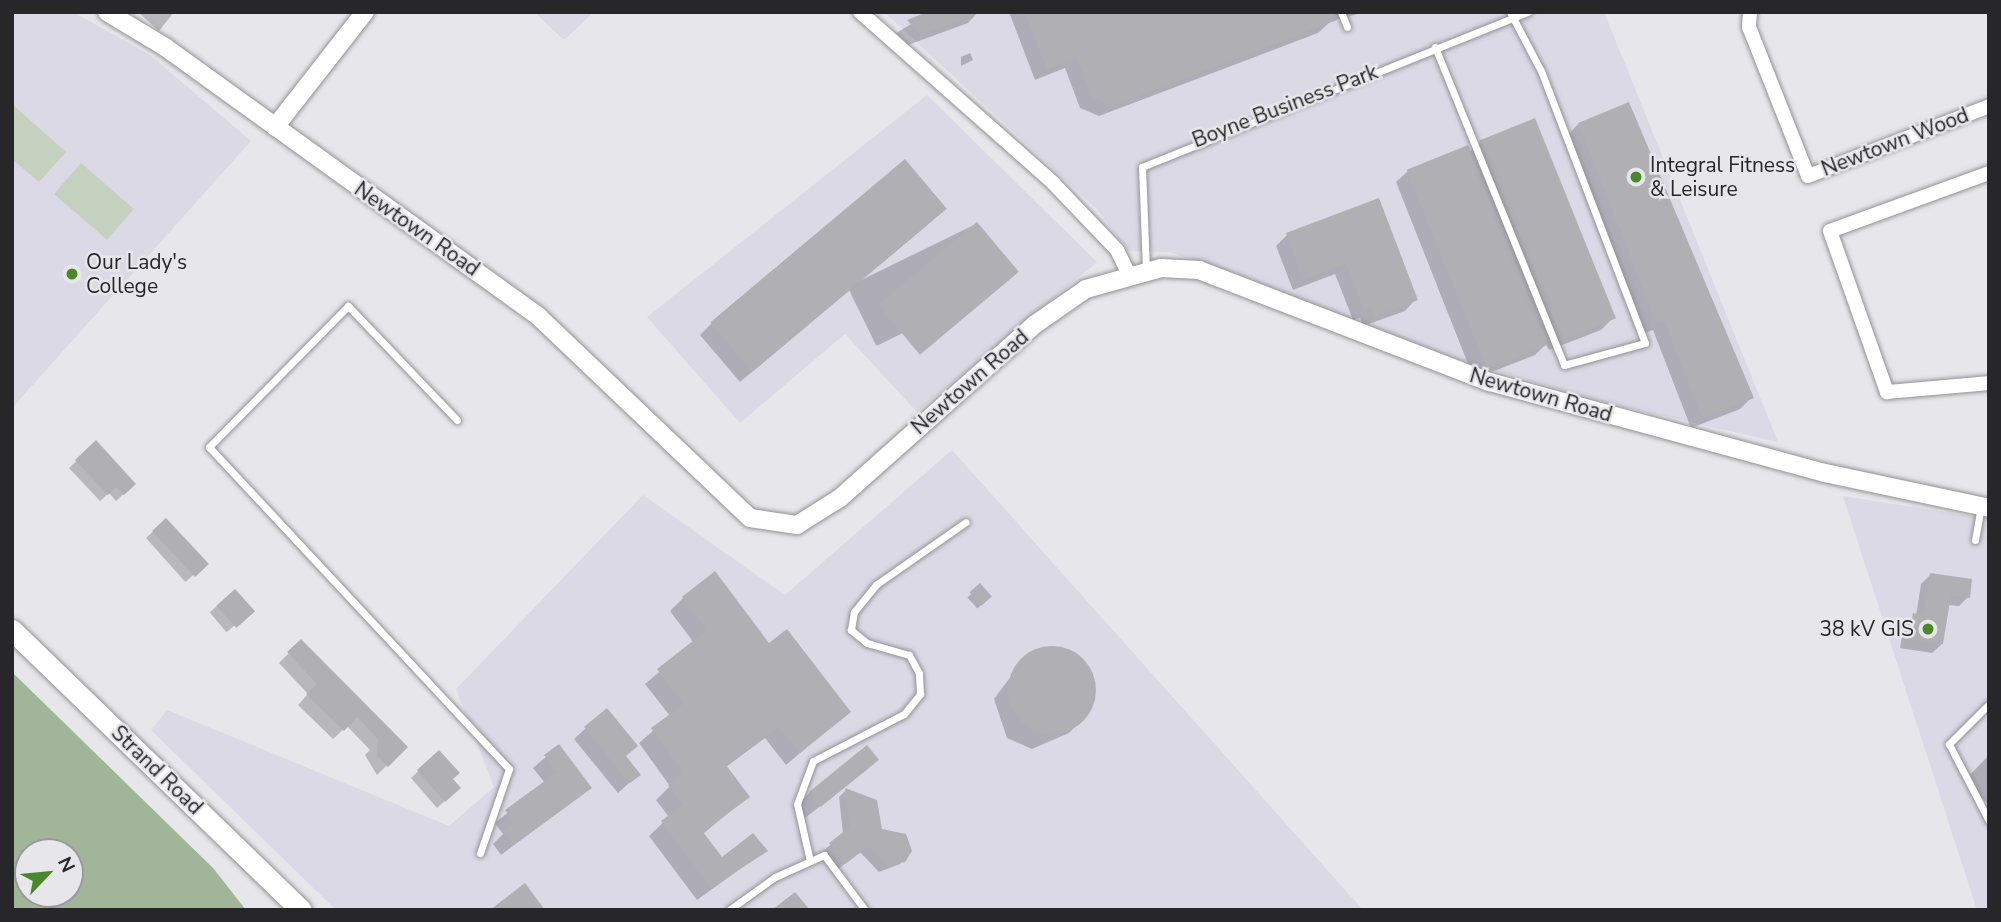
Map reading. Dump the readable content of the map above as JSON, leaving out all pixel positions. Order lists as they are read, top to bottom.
{
  "streets": {
    "main road": ["Strand Road"],
    "street": ["Newtown Wood", "Newtown Road"],
    "lane": ["Boyne Business Park"]
  },
  "crossings": [
    ["Boyne Business Park", "Newtown Road"]
  ],
  "places": ["Integral Fitness & Leisure", "Our Lady's College", "38 kV GIS"],
  "north": "top right"
}
